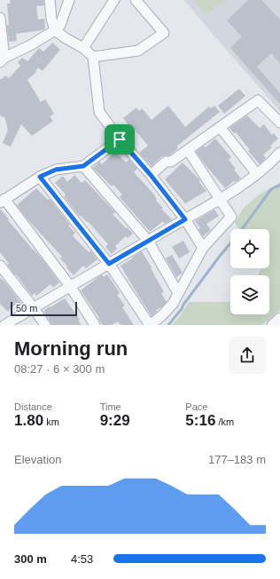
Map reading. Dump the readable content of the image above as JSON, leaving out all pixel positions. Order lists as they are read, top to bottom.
{
  "scale_bar": "50 m",
  "page": {
    "scale": "50 m",
    "heading": ["Morning run", "08:27 · 6 × 300 m"],
    "stats": [
      ["Distance", "1.80 km"],
      ["Time", "9:29"],
      ["Pace", "5:16 /km"]
    ],
    "chart": ["Elevation", "177–183 m"],
    "list": [
      {
        "name": "300 m",
        "note": "4:53"
      }
    ]
  }
}
